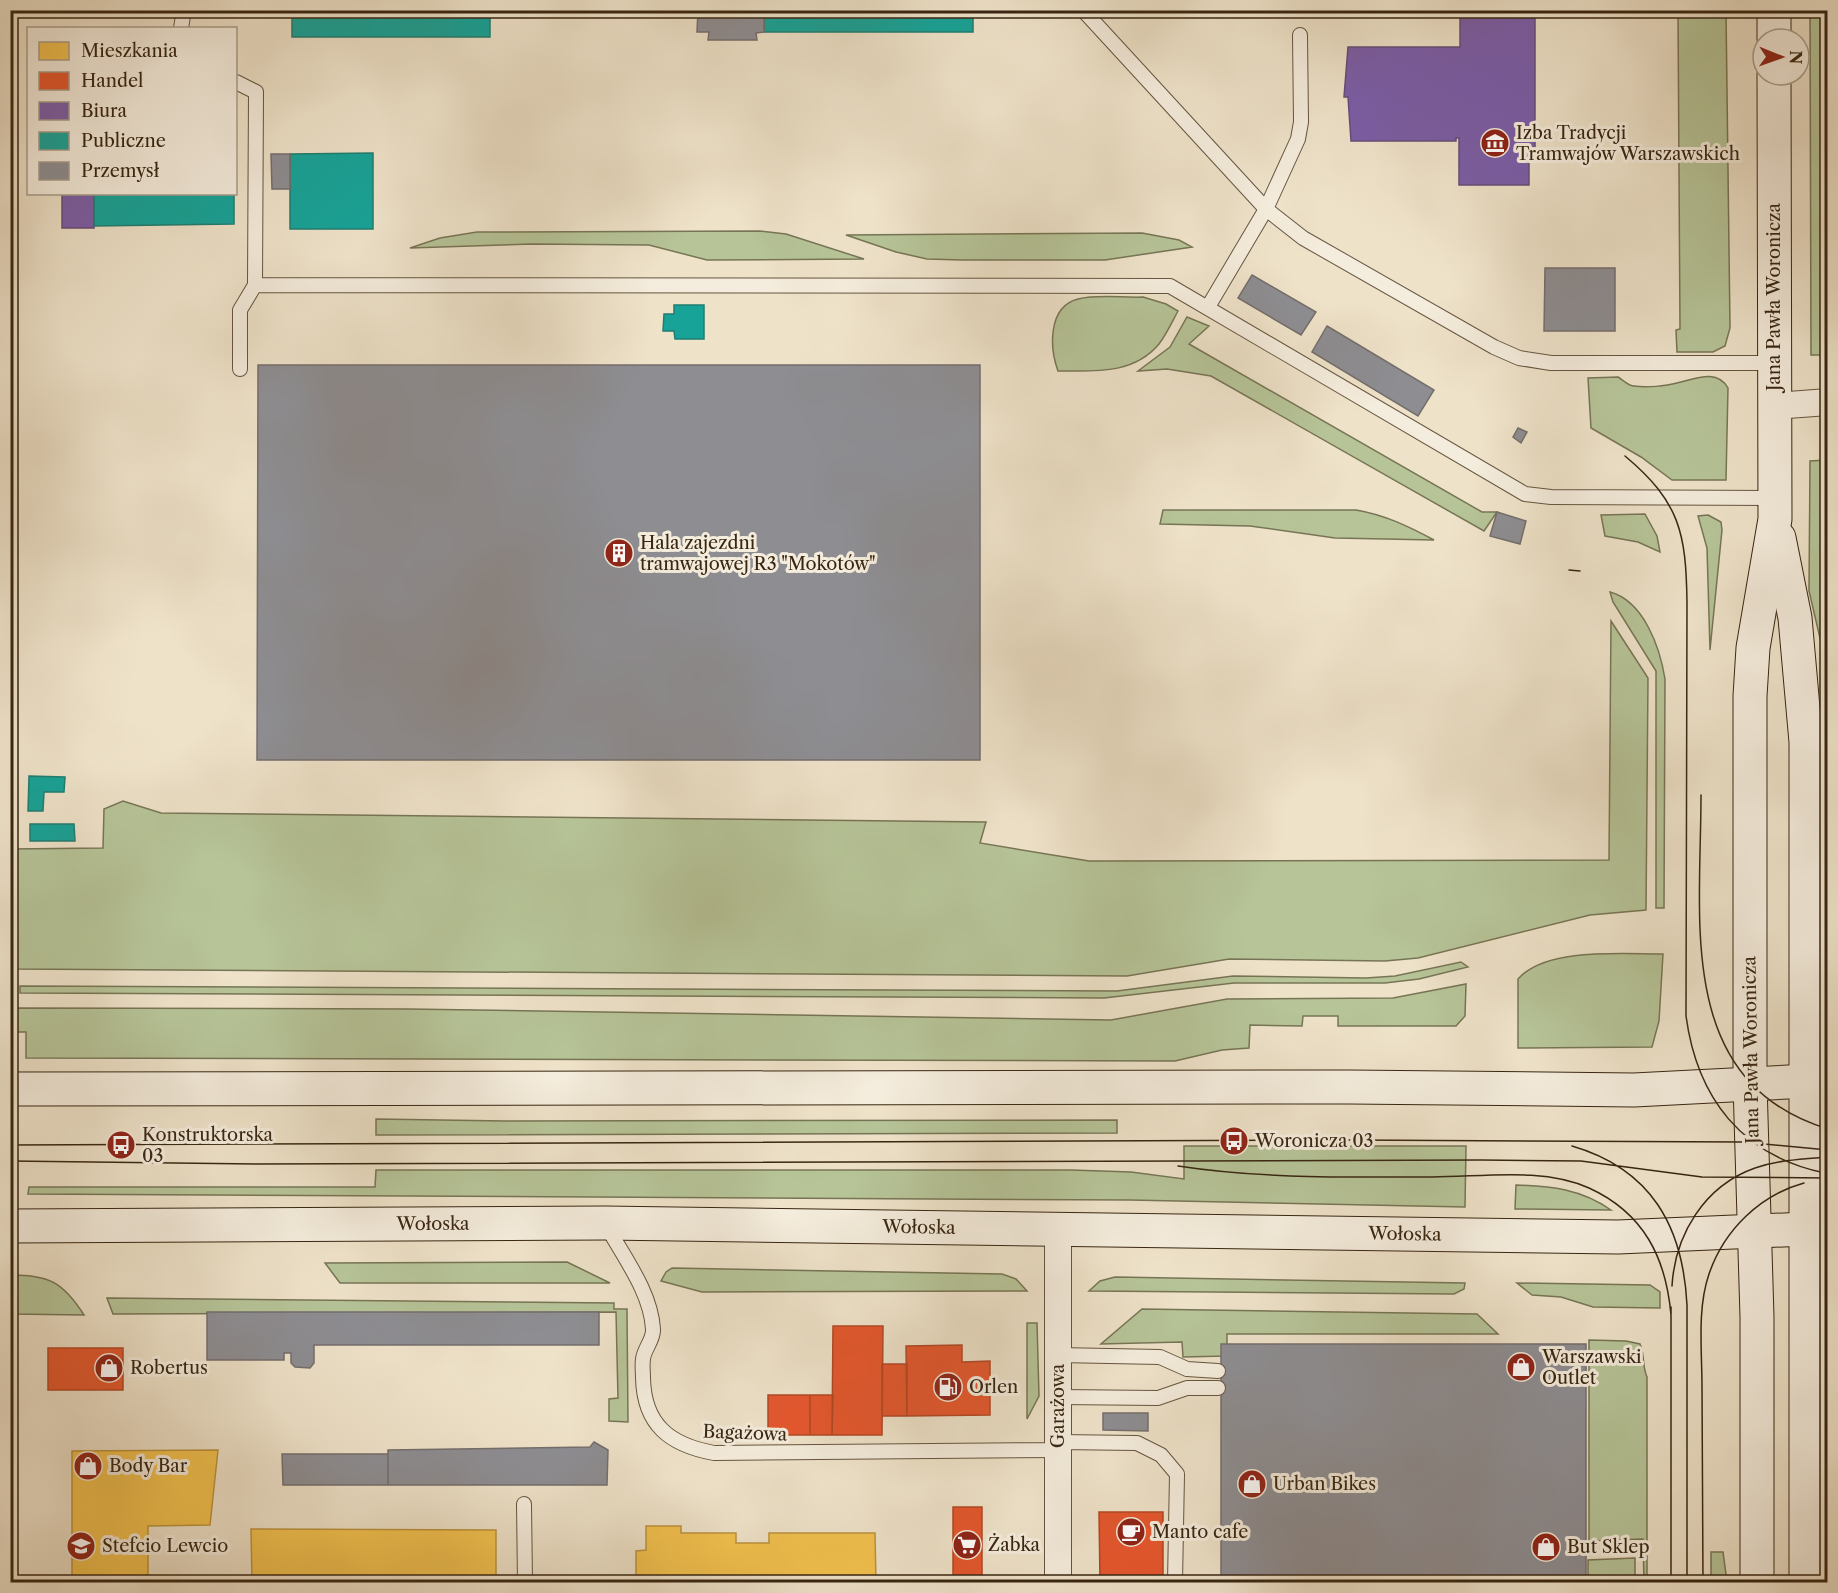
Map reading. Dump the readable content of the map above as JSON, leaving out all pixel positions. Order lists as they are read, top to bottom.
{
  "streets": {
    "main road": ["Jana Pawła Woronicza", "Wołoska"],
    "street": ["Garażowa"],
    "lane": ["Bagażowa"]
  },
  "crossings": [
    ["Jana Pawła Woronicza", "Wołoska"],
    ["Wołoska", "Garażowa"],
    ["Wołoska", "Bagażowa"],
    ["Garażowa", "Bagażowa"]
  ],
  "places": {
    "museum": ["Izba Tradycji Tramwajów Warszawskich"],
    "building": ["Hala zajezdni tramwajowej R3 \"Mokotów\""],
    "bus stop": ["Woronicza 03", "Konstruktorska 03"],
    "shop": [
      "Warszawski Outlet",
      "Robertus",
      "Body Bar",
      "Urban Bikes",
      "But Sklep"
    ],
    "fuel station": ["Orlen"],
    "cafe": ["Manto cafe"],
    "supermarket": ["Żabka"],
    "school or university": ["Stefcio Lewcio"]
  },
  "legend": [
    "Mieszkania",
    "Handel",
    "Biura",
    "Publiczne",
    "Przemysł"
  ],
  "north": "right"
}
